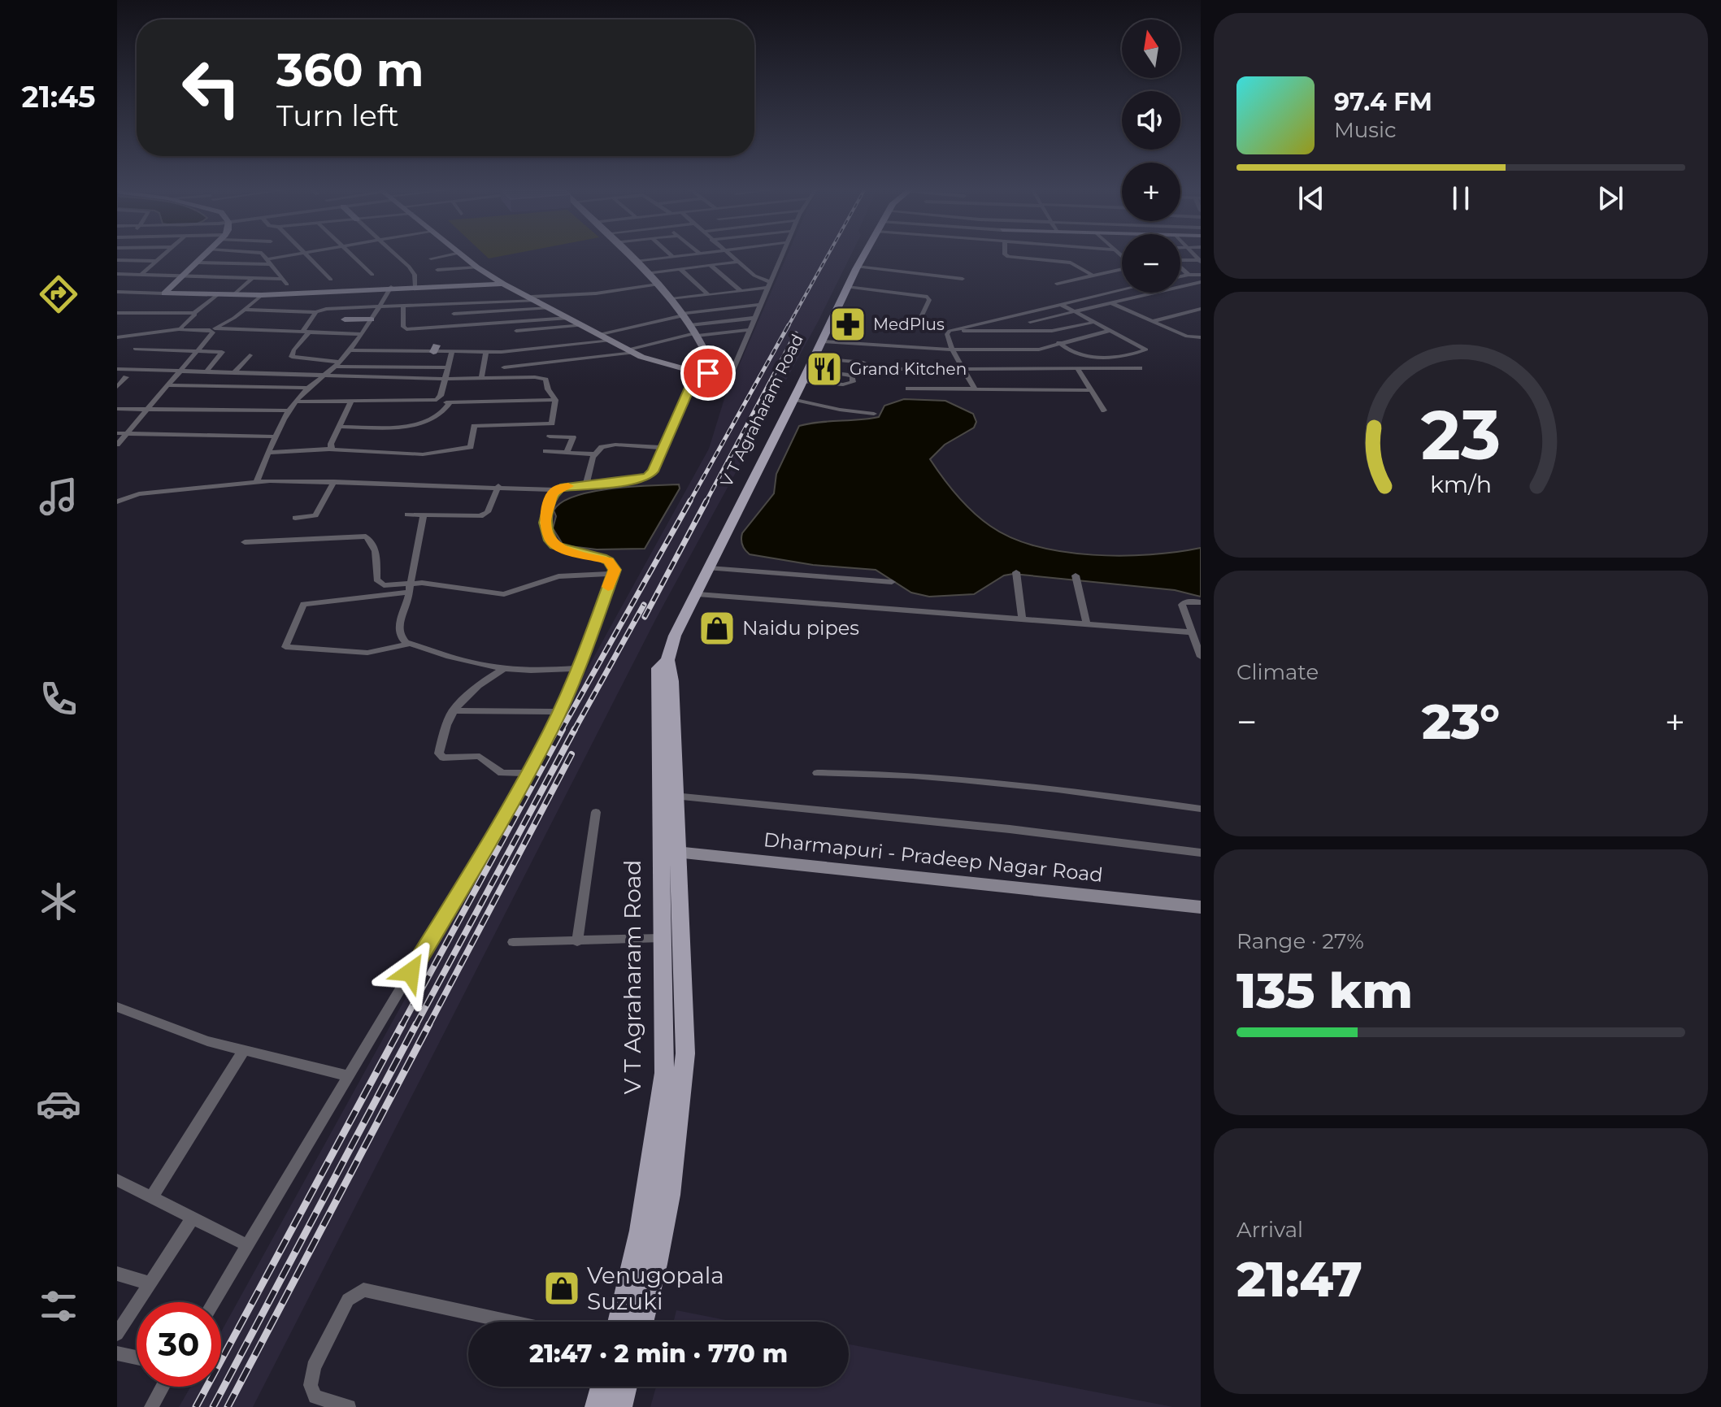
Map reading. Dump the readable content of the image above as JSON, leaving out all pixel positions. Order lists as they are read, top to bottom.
{
  "streets": {
    "main road": ["V T Agraharam Road"],
    "street": ["Dharmapuri - Pradeep Nagar Road"]
  },
  "crossings": [
    ["V T Agraharam Road", "Dharmapuri - Pradeep Nagar Road"]
  ],
  "places": {
    "pharmacy": ["MedPlus"],
    "restaurant": ["Grand Kitchen"],
    "shop": ["Naidu pipes", "Venugopala Suzuki"]
  },
  "north": "top",
  "page": {
    "tabs": "21:45",
    "map_buttons": ["+", "−"],
    "turn": ["360 m", "Turn left"],
    "song": ["97.4 FM", "Music"],
    "tile": [
      "Climate",
      ["Range · 27%", "135 km"],
      ["Arrival", "21:47"]
    ],
    "heat": ["−", "23°", "+"],
    "limit": "30",
    "trip": "21:47 · 2 min · 770 m",
    "gauge": ["23", "km/h"]
  }
}
